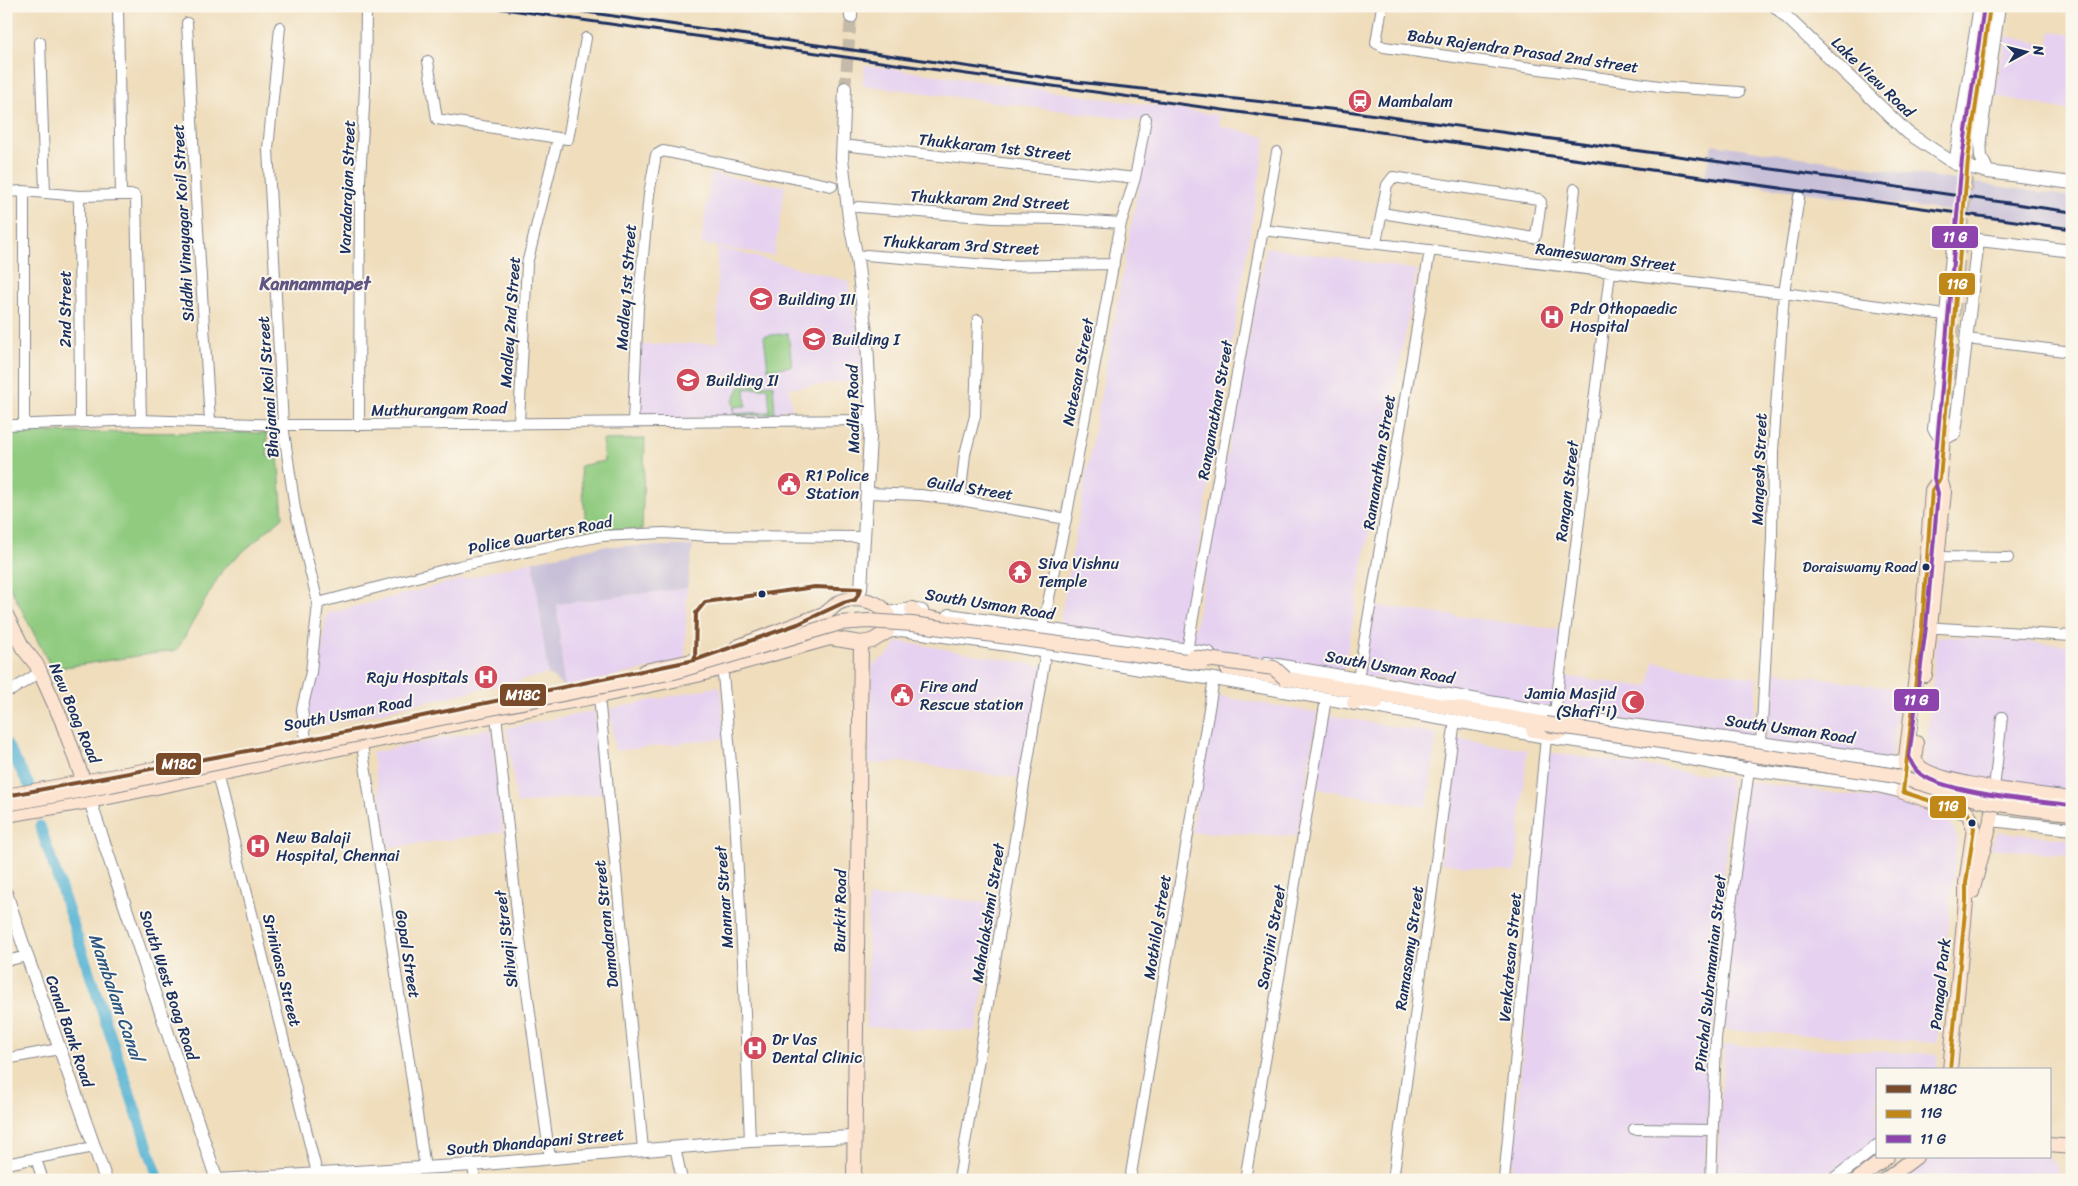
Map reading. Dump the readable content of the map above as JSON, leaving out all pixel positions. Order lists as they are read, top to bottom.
{
  "streets": {
    "main road": [
      "South Usman Road",
      "New Boag Road",
      "Burkit Road",
      "Panagal Park"
    ],
    "street": [
      "Babu Rajendra Prasad 2nd street",
      "Lake View Road",
      "Thukkaram 1st Street",
      "Varadarajan Street",
      "Thukkaram 2nd Street",
      "Siddhi Vinayagar Koil Street",
      "Thukkaram 3rd Street",
      "Rameswaram Street",
      "Madley 1st Street",
      "2nd Street",
      "Madley 2nd Street",
      "Natesan Street",
      "Bhajanai Koil Street",
      "Muthurangam Road",
      "Madley Road",
      "Ranganathan Street",
      "Ramanathan Street",
      "Mangesh Street",
      "Guild Street",
      "Rangan Street",
      "Police Quarters Road",
      "Mannar Street",
      "Mahalakshmi Street",
      "Damodaran Street",
      "Mothilol street",
      "Sarojini Street",
      "Shivaji Street",
      "Ramasamy Street",
      "Gopal Street",
      "Venkatesan Street",
      "Srinivasa Street",
      "Pinchal Subramanian Street",
      "South West Boag Road",
      "Canal Bank Road",
      "South Dhandapani Street"
    ]
  },
  "crossings": [
    ["Thukkaram 1st Street", "Natesan Street"],
    ["Varadarajan Street", "Muthurangam Road"],
    ["Thukkaram 2nd Street", "Natesan Street"],
    ["Siddhi Vinayagar Koil Street", "Muthurangam Road"],
    ["Thukkaram 3rd Street", "Natesan Street"],
    ["Rameswaram Street", "Ranganathan Street"],
    ["Rameswaram Street", "Ramanathan Street"],
    ["Rameswaram Street", "Mangesh Street"],
    ["Rameswaram Street", "Rangan Street"],
    ["Madley 1st Street", "Muthurangam Road"],
    ["2nd Street", "Muthurangam Road"],
    ["Madley 2nd Street", "Muthurangam Road"],
    ["Natesan Street", "Guild Street"],
    ["Natesan Street", "South Usman Road"],
    ["Bhajanai Koil Street", "Muthurangam Road"],
    ["Bhajanai Koil Street", "Police Quarters Road"],
    ["Bhajanai Koil Street", "South Usman Road"],
    ["Muthurangam Road", "Madley Road"],
    ["Madley Road", "Guild Street"],
    ["Madley Road", "Police Quarters Road"],
    ["Madley Road", "South Usman Road"],
    ["Madley Road", "Burkit Road"],
    ["Ranganathan Street", "South Usman Road"],
    ["Ramanathan Street", "South Usman Road"],
    ["Mangesh Street", "South Usman Road"],
    ["Mangesh Street", "Pinchal Subramanian Street"],
    ["Rangan Street", "South Usman Road"],
    ["Rangan Street", "Venkatesan Street"],
    ["South Usman Road", "New Boag Road"],
    ["South Usman Road", "Mannar Street"],
    ["South Usman Road", "Burkit Road"],
    ["South Usman Road", "Mahalakshmi Street"],
    ["South Usman Road", "Damodaran Street"],
    ["South Usman Road", "Mothilol street"],
    ["South Usman Road", "Sarojini Street"],
    ["South Usman Road", "Shivaji Street"],
    ["South Usman Road", "Ramasamy Street"],
    ["South Usman Road", "Gopal Street"],
    ["South Usman Road", "Venkatesan Street"],
    ["South Usman Road", "Srinivasa Street"],
    ["South Usman Road", "Pinchal Subramanian Street"],
    ["South Usman Road", "Panagal Park"],
    ["South Usman Road", "South West Boag Road"],
    ["New Boag Road", "South West Boag Road"],
    ["Mannar Street", "South Dhandapani Street"],
    ["Burkit Road", "South Dhandapani Street"],
    ["Damodaran Street", "South Dhandapani Street"],
    ["Shivaji Street", "South Dhandapani Street"],
    ["Gopal Street", "South Dhandapani Street"],
    ["Srinivasa Street", "South Dhandapani Street"],
    ["South West Boag Road", "South Dhandapani Street"]
  ],
  "districts": ["Kannammapet"],
  "water": ["Mambalam Canal"],
  "places": {
    "station": ["Mambalam"],
    "school or university": ["Building III", "Building I", "Building II"],
    "hospital": [
      "Pdr Othopaedic Hospital",
      "Raju Hospitals",
      "New Balaji Hospital, Chennai",
      "Dr Vas Dental Clinic"
    ],
    "public building": ["R1 Police Station", "Fire and Rescue station"],
    "other": ["Doraiswamy Road"],
    "temple": ["Siva Vishnu Temple"],
    "mosque": ["Jamia Masjid (Shafi'i)"]
  },
  "lines": ["transit line 11G", "transit line M18C"],
  "legend": ["M18C", "11G", "11 G"],
  "north": "right"
}
